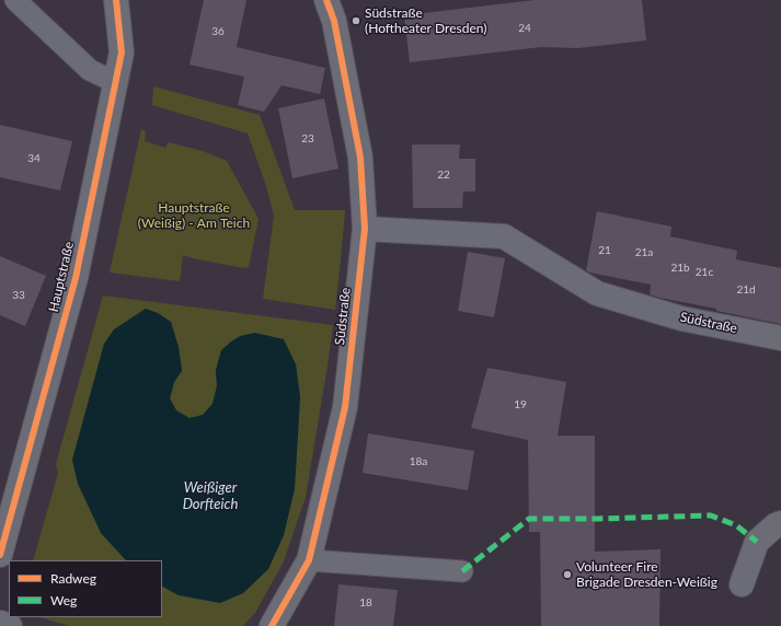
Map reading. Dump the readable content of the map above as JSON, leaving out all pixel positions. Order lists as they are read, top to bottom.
{
  "streets": {
    "street": ["Hauptstraße", "Südstraße"]
  },
  "water": ["Weißiger Dorfteich"],
  "parks": ["Hauptstraße (Weißig) - Am Teich"],
  "places": ["Südstraße (Hoftheater Dresden)", "Volunteer Fire Brigade Dresden-Weißig"],
  "house_numbers": [
    "24",
    "36",
    "23",
    "34",
    "22",
    "21",
    "21a",
    "21b",
    "21c",
    "21d",
    "33",
    "19",
    "18a",
    "18"
  ],
  "legend": ["Radweg", "Weg"]
}
